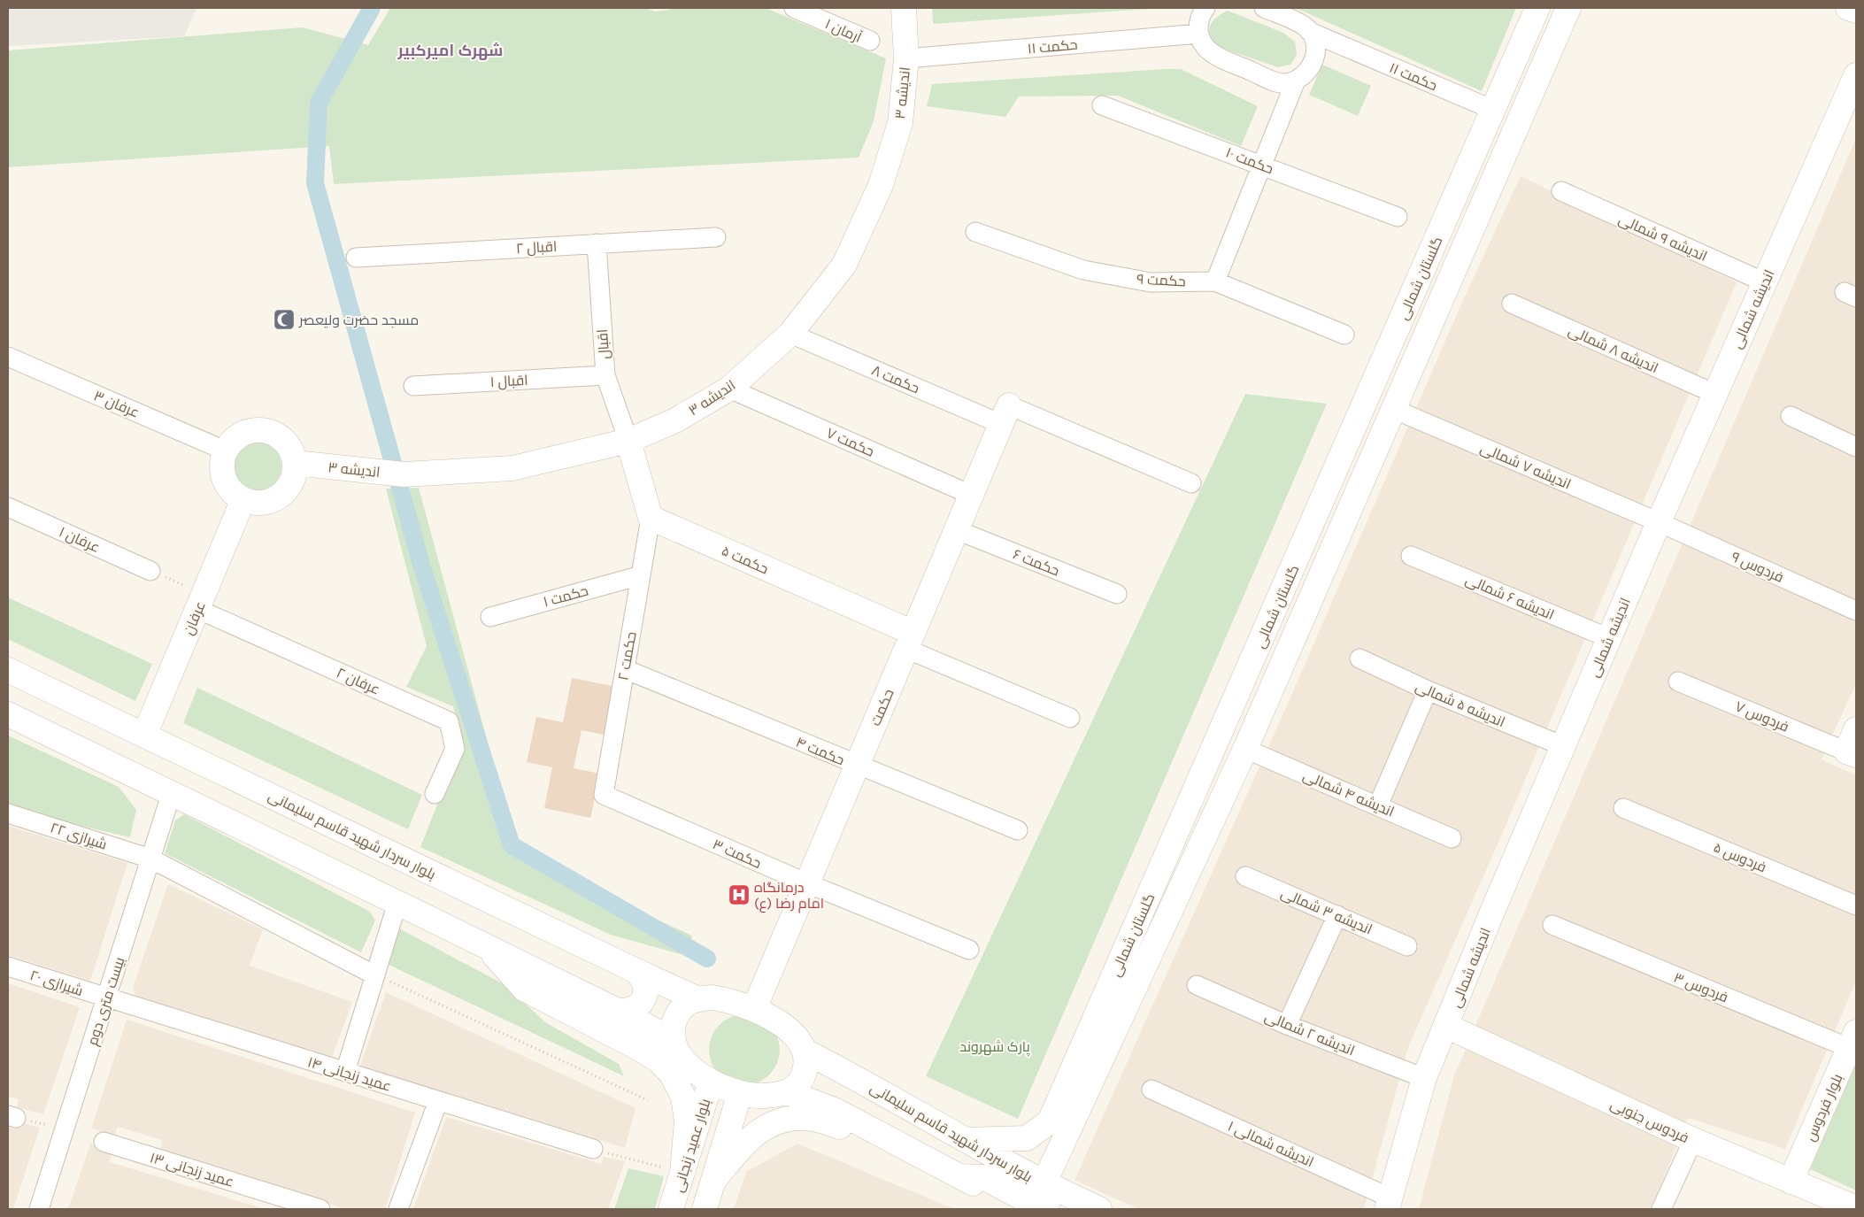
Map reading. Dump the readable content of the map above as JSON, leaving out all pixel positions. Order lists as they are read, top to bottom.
{
  "streets": {
    "main road": [
      "اندیشه ۳",
      "گلستان شمالی",
      "اندیشه شمالی",
      "حکمت ۵",
      "عرفان",
      "حکمت",
      "بلوار سردار شهید قاسم سلیمانی",
      "بلوار فردوس",
      "فردوس جنوبی",
      "بلوار عمید زنجانی"
    ],
    "street": [
      "آرمان ۱",
      "حکمت ۱۱",
      "حکمت ۱۰",
      "اندیشه ۹ شمالی",
      "اقبال ۲",
      "حکمت ۹",
      "اقبال",
      "اندیشه ۸ شمالی",
      "حکمت ۸",
      "اقبال ۱",
      "عرفان ۳",
      "حکمت ۷",
      "اندیشه ۷ شمالی",
      "عرفان ۱",
      "حکمت ۶",
      "فردوس ۹",
      "حکمت ۱",
      "اندیشه ۶ شمالی",
      "حکمت ۲",
      "عرفان ۲",
      "اندیشه ۵ شمالی",
      "فردوس ۷",
      "حکمت ۴",
      "اندیشه ۴ شمالی",
      "شیرازی ۲۲",
      "حکمت ۳",
      "فردوس ۵",
      "اندیشه ۳ شمالی",
      "شیرازی ۲۰",
      "فردوس ۳",
      "بیست متری دوم",
      "اندیشه ۲ شمالی",
      "عمید زنجانی ۱۴",
      "اندیشه شمالی ۱",
      "عمید زنجانی ۱۳"
    ]
  },
  "crossings": [
    ["حکمت ۱۱", "اندیشه ۳"],
    ["حکمت ۱۱", "گلستان شمالی"],
    ["اندیشه ۳", "اقبال"],
    ["اندیشه ۳", "حکمت ۸"],
    ["اندیشه ۳", "عرفان ۳"],
    ["اندیشه ۳", "حکمت ۷"],
    ["اندیشه ۳", "عرفان"],
    ["اندیشه ۹ شمالی", "اندیشه شمالی"],
    ["اقبال ۲", "اقبال"],
    ["گلستان شمالی", "اندیشه ۷ شمالی"],
    ["گلستان شمالی", "اندیشه ۴ شمالی"],
    ["گلستان شمالی", "بلوار سردار شهید قاسم سلیمانی"],
    ["اندیشه شمالی", "اندیشه ۸ شمالی"],
    ["اندیشه شمالی", "اندیشه ۷ شمالی"],
    ["اندیشه شمالی", "فردوس ۹"],
    ["اندیشه شمالی", "اندیشه ۶ شمالی"],
    ["اندیشه شمالی", "اندیشه ۵ شمالی"],
    ["اندیشه شمالی", "اندیشه ۲ شمالی"],
    ["اندیشه شمالی", "فردوس جنوبی"],
    ["اندیشه شمالی", "اندیشه شمالی ۱"],
    ["اقبال", "اقبال ۱"],
    ["حکمت ۸", "حکمت"],
    ["عرفان ۳", "عرفان"],
    ["حکمت ۷", "حکمت"],
    ["اندیشه ۷ شمالی", "فردوس ۹"],
    ["حکمت ۵", "حکمت ۲"],
    ["حکمت ۵", "حکمت"],
    ["حکمت ۶", "حکمت"],
    ["حکمت ۱", "حکمت ۲"],
    ["عرفان", "عرفان ۲"],
    ["عرفان", "بلوار سردار شهید قاسم سلیمانی"],
    ["حکمت ۲", "حکمت ۴"],
    ["حکمت ۲", "حکمت ۳"],
    ["حکمت", "حکمت ۴"],
    ["حکمت", "بلوار سردار شهید قاسم سلیمانی"],
    ["حکمت", "حکمت ۳"],
    ["حکمت", "بلوار عمید زنجانی"],
    ["بلوار سردار شهید قاسم سلیمانی", "بلوار عمید زنجانی"],
    ["شیرازی ۲۲", "بیست متری دوم"],
    ["شیرازی ۲۰", "بیست متری دوم"],
    ["شیرازی ۲۰", "عمید زنجانی ۱۴"],
    ["فردوس ۳", "بلوار فردوس"],
    ["بیست متری دوم", "عمید زنجانی ۱۴"],
    ["بلوار فردوس", "فردوس جنوبی"]
  ],
  "districts": ["شهرک امیرکبیر"],
  "parks": ["پارک شهروند"],
  "places": {
    "mosque": ["مسجد حضرت ولیعصر"],
    "hospital": ["درمانگاه امام رضا (ع)"]
  }
}
